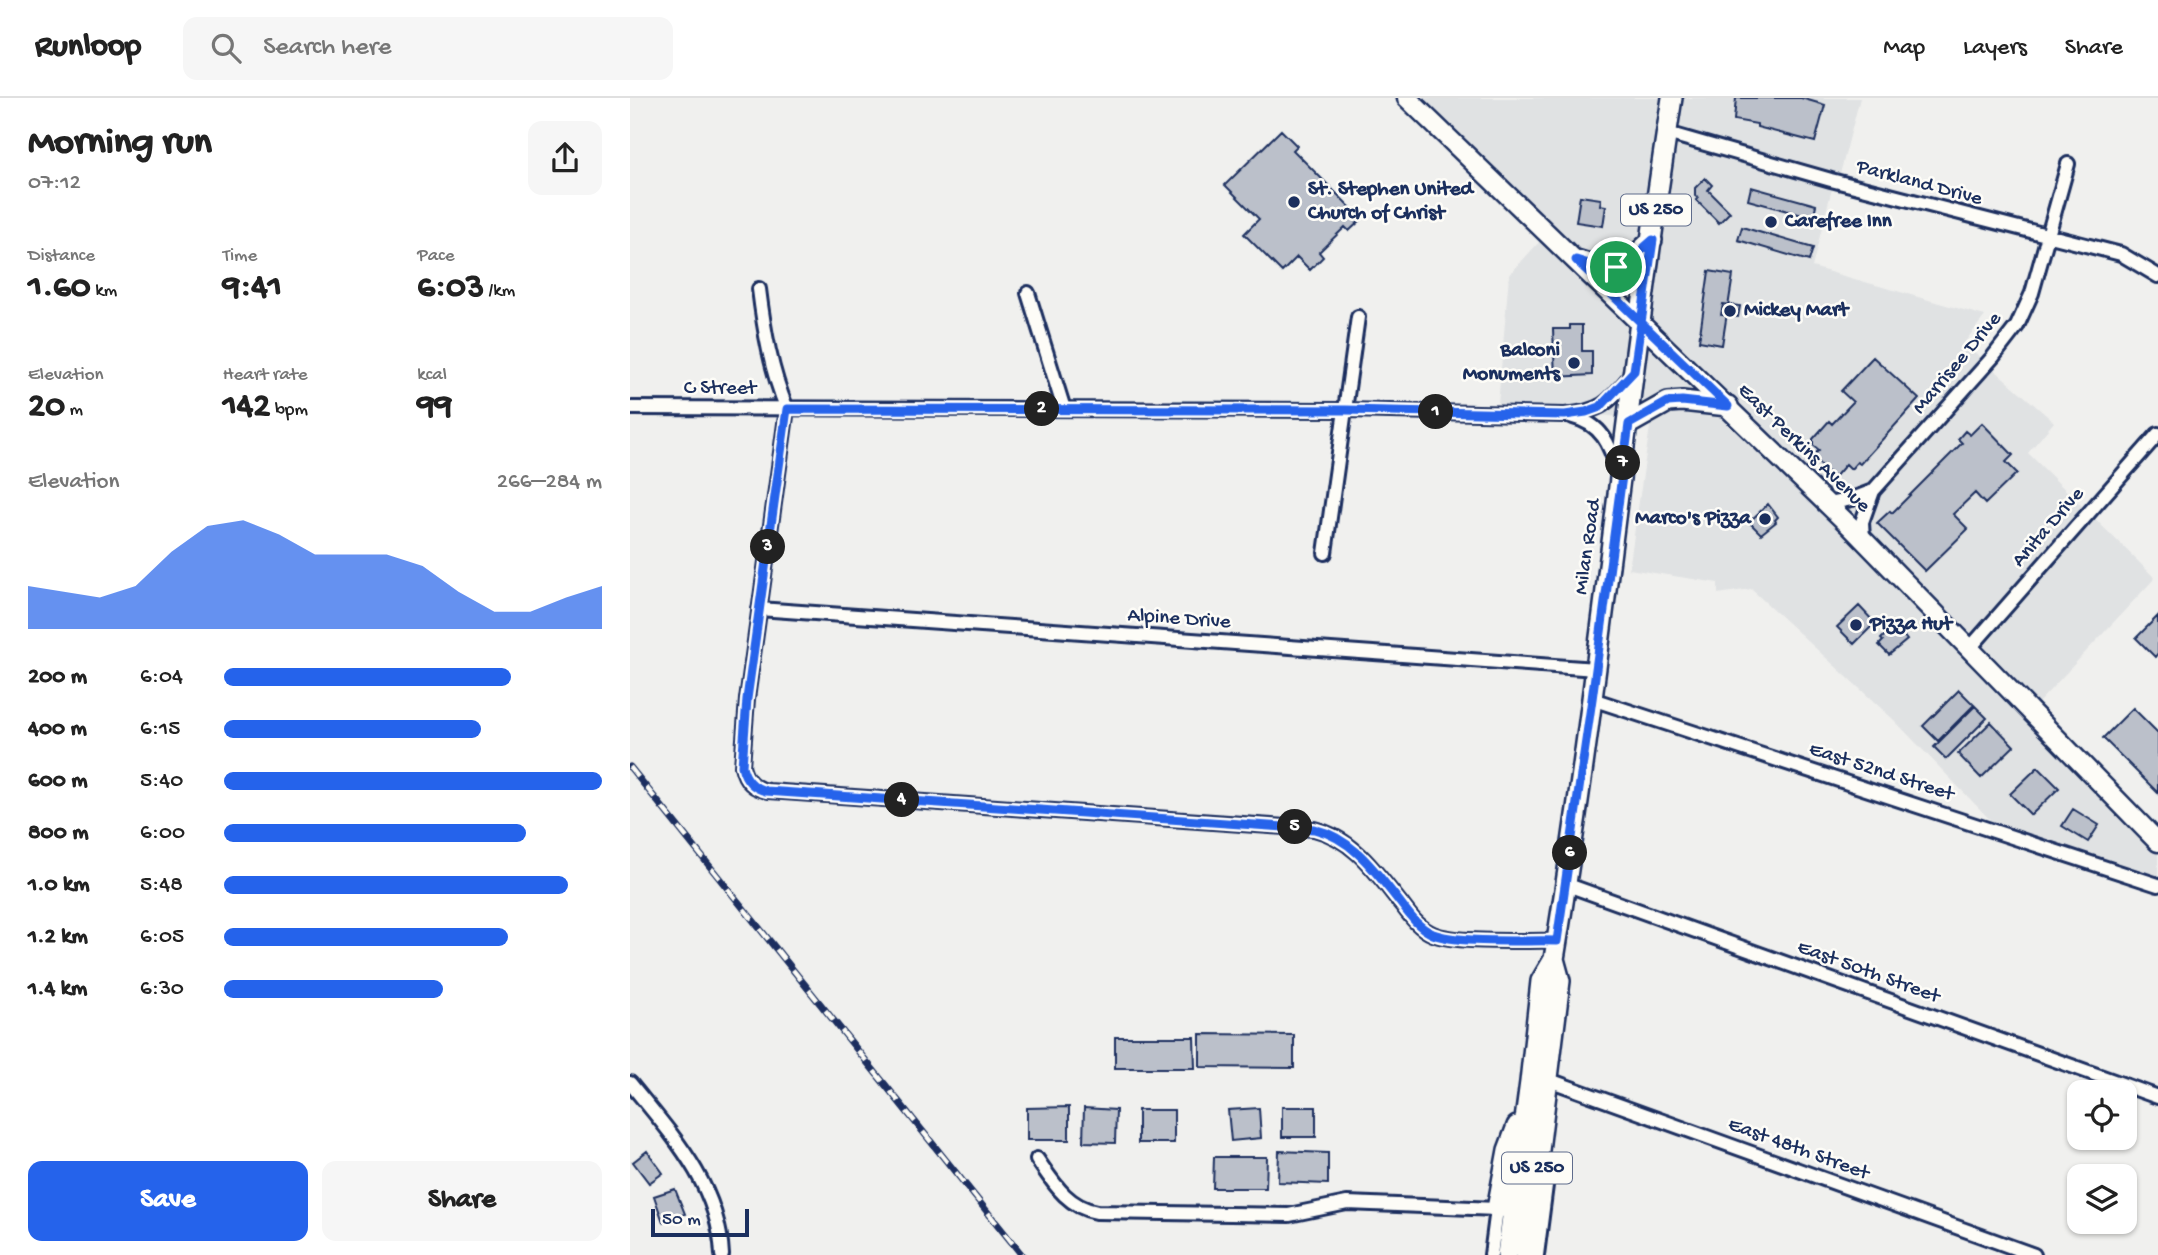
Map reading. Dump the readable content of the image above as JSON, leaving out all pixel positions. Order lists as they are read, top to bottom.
{
  "streets": {
    "main road": ["US 250", "East Perkins Avenue", "Milan Road"],
    "street": [
      "Parkland Drive",
      "Marrisee Drive",
      "C Street",
      "Anita Drive",
      "Alpine Drive",
      "East 52nd Street",
      "East 50th Street",
      "East 48th Street"
    ]
  },
  "crossings": [
    ["Parkland Drive", "Marrisee Drive"],
    ["Parkland Drive", "Milan Road"],
    ["Marrisee Drive", "East Perkins Avenue"],
    ["C Street", "Milan Road"],
    ["East Perkins Avenue", "Anita Drive"],
    ["East Perkins Avenue", "Milan Road"],
    ["Milan Road", "Alpine Drive"],
    ["Milan Road", "East 52nd Street"],
    ["Milan Road", "East 50th Street"],
    ["Milan Road", "East 48th Street"]
  ],
  "places": [
    "St. Stephen United Church of Christ",
    "Carefree Inn",
    "Mickey Mart",
    "Balconi Monuments",
    "Marco's Pizza",
    "Pizza Hut"
  ],
  "scale_bar": "50 m",
  "page": {
    "header": "Runloop",
    "search": "Search here",
    "nav": ["Map", "Layers", "Share"],
    "heading": ["Morning run", "07:12"],
    "stats": [
      ["Distance", "1.60 km"],
      ["Time", "9:41"],
      ["Pace", "6:03 /km"],
      ["Elevation", "20 m"],
      ["Heart rate", "142 bpm"],
      ["kcal", "99"]
    ],
    "pins": [
      "2",
      "1",
      "7",
      "3",
      "4",
      "5",
      "6"
    ],
    "chart": ["Elevation", "266–284 m"],
    "list": [
      {
        "name": "200 m",
        "note": "6:04"
      },
      {
        "name": "400 m",
        "note": "6:15"
      },
      {
        "name": "600 m",
        "note": "5:40"
      },
      {
        "name": "800 m",
        "note": "6:00"
      },
      {
        "name": "1.0 km",
        "note": "5:48"
      },
      {
        "name": "1.2 km",
        "note": "6:05"
      },
      {
        "name": "1.4 km",
        "note": "6:30"
      }
    ],
    "buttons": ["Save", "Share"],
    "scale": "50 m"
  }
}
